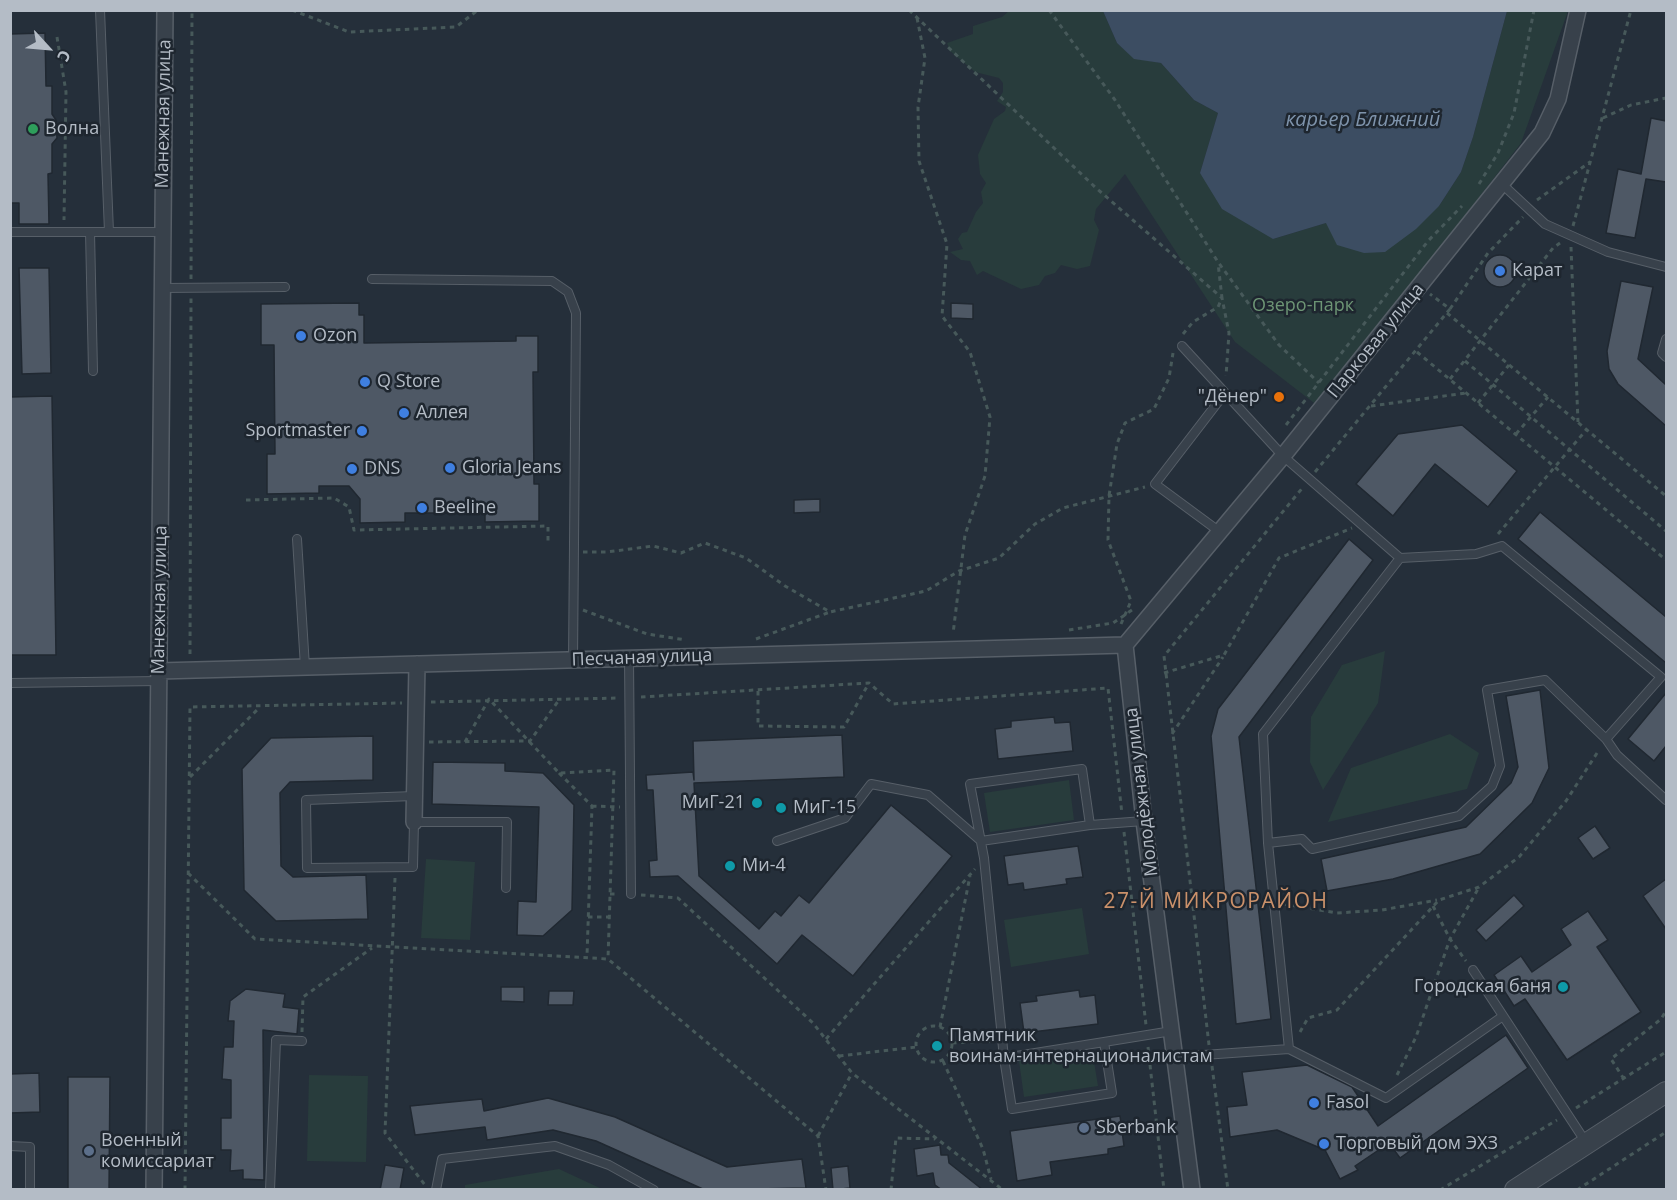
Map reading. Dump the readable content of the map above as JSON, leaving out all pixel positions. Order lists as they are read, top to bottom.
{
  "streets": {
    "street": [
      "Манежная улица",
      "Парковая улица",
      "Песчаная улица",
      "Молодёжная улица"
    ]
  },
  "crossings": [
    ["Манежная улица", "Песчаная улица"],
    ["Парковая улица", "Песчаная улица"],
    ["Парковая улица", "Молодёжная улица"],
    ["Песчаная улица", "Молодёжная улица"]
  ],
  "districts": ["27-Й МИКРОРАЙОН"],
  "water": ["карьер Ближний"],
  "parks": ["Озеро-парк"],
  "places": [
    "Волна",
    "Карат",
    "Ozon",
    "Q Store",
    "\"Дёнер\"",
    "Аллея",
    "Sportmaster",
    "Gloria Jeans",
    "DNS",
    "Beeline",
    "МиГ-21",
    "МиГ-15",
    "Ми-4",
    "Городская баня",
    "Памятник воинам-интернационалистам",
    "Fasol",
    "Sberbank",
    "Торговый дом ЭХЗ",
    "Военный комиссариат"
  ],
  "north": "bottom right"
}
